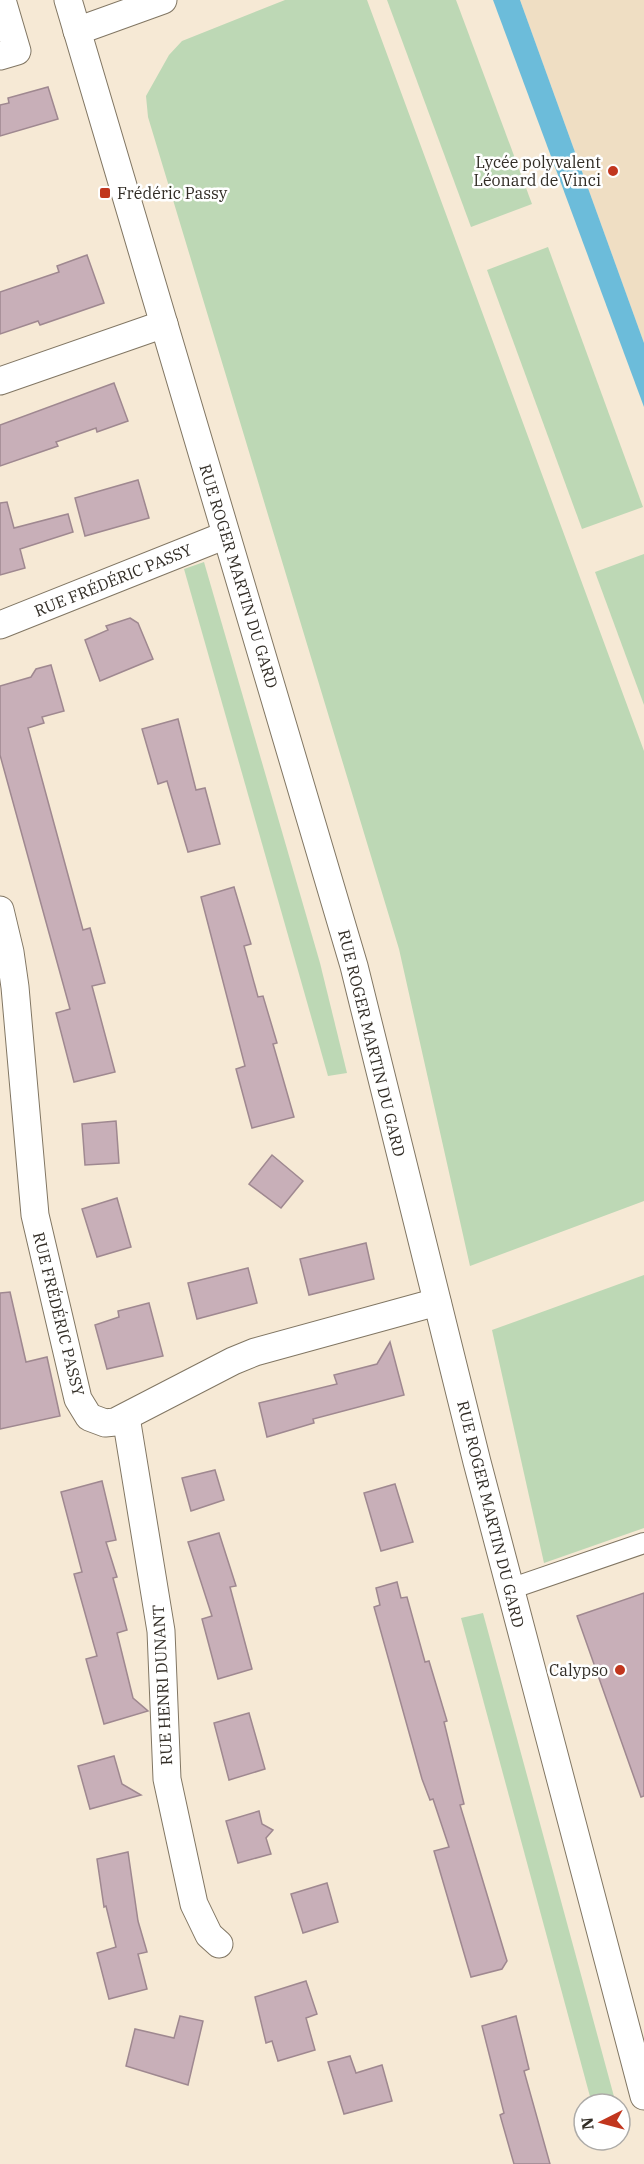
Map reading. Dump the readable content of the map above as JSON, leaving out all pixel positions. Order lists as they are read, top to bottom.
{
  "streets": {
    "street": ["RUE ROGER MARTIN DU GARD", "RUE FRÉDÉRIC PASSY", "RUE HENRI DUNANT"]
  },
  "crossings": [
    ["RUE ROGER MARTIN DU GARD", "RUE FRÉDÉRIC PASSY"],
    ["RUE FRÉDÉRIC PASSY", "RUE HENRI DUNANT"]
  ],
  "places": {
    "other": ["Lycée polyvalent Léonard de Vinci", "Calypso"],
    "transit": ["Frédéric Passy"]
  },
  "north": "left"
}
